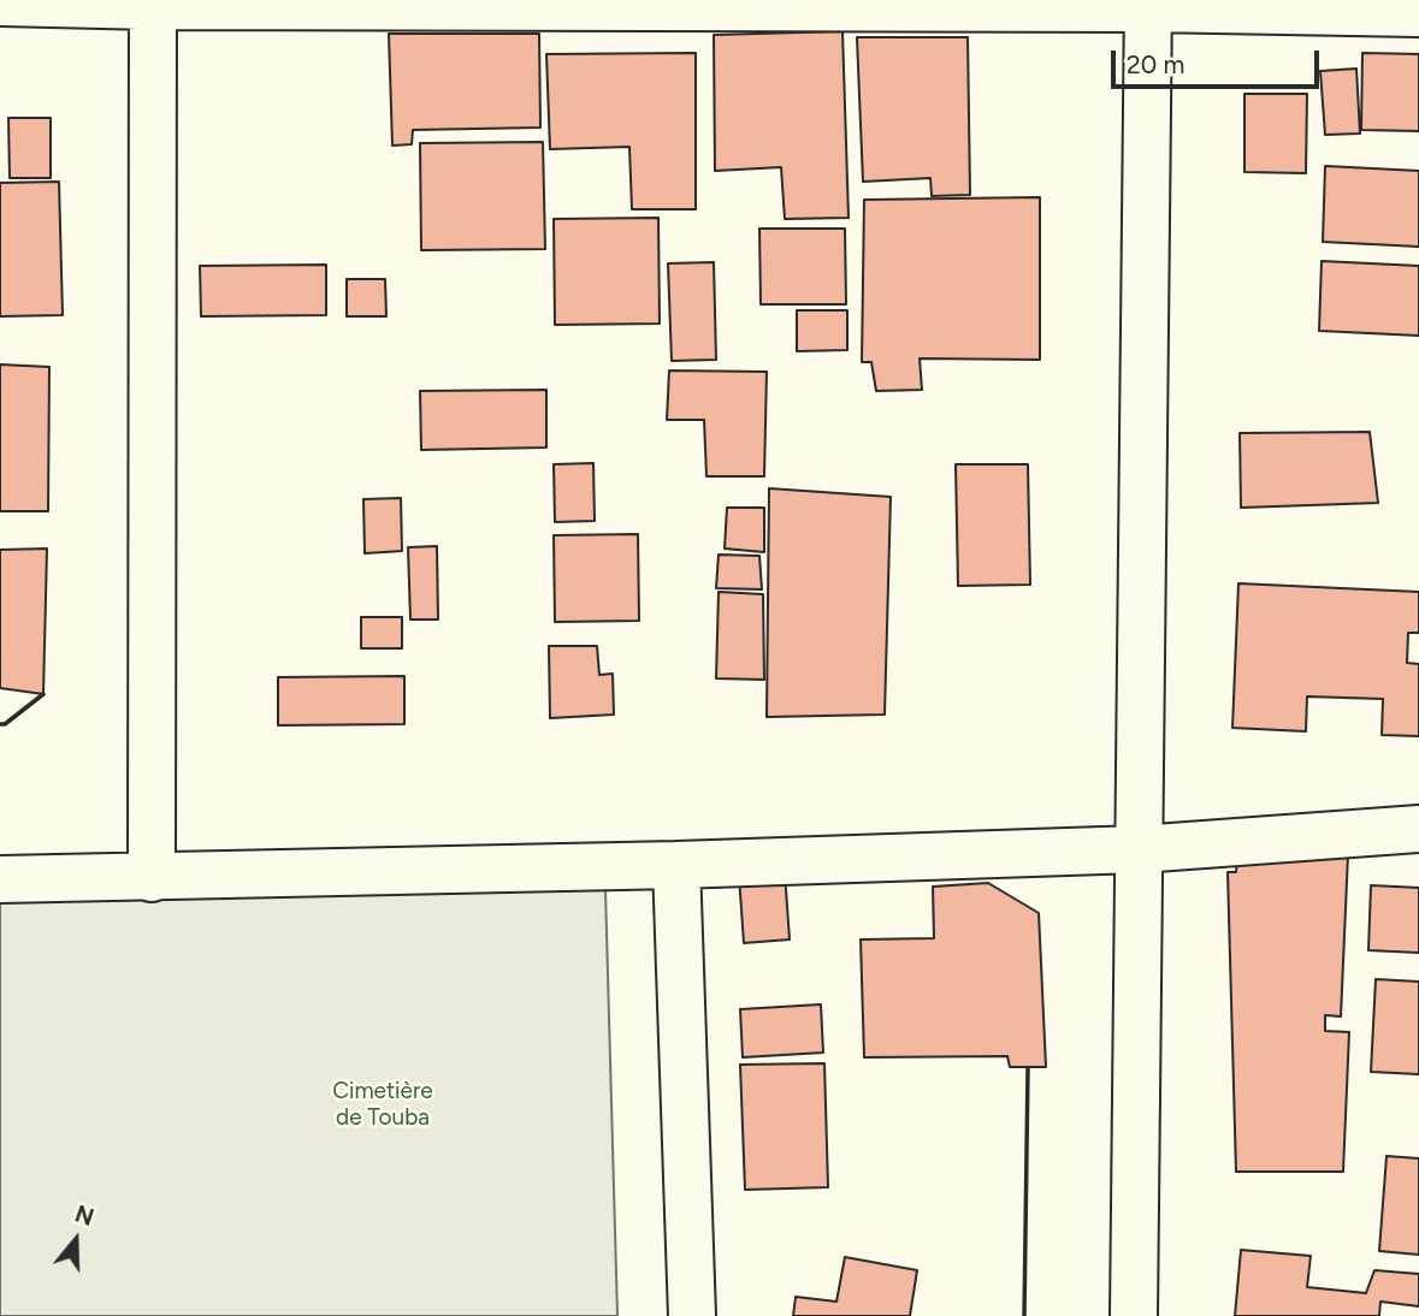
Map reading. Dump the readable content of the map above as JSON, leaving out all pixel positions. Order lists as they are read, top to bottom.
{
  "parks": ["Cimetière de Touba"],
  "scale_bar": "20 m",
  "north": "top"
}
